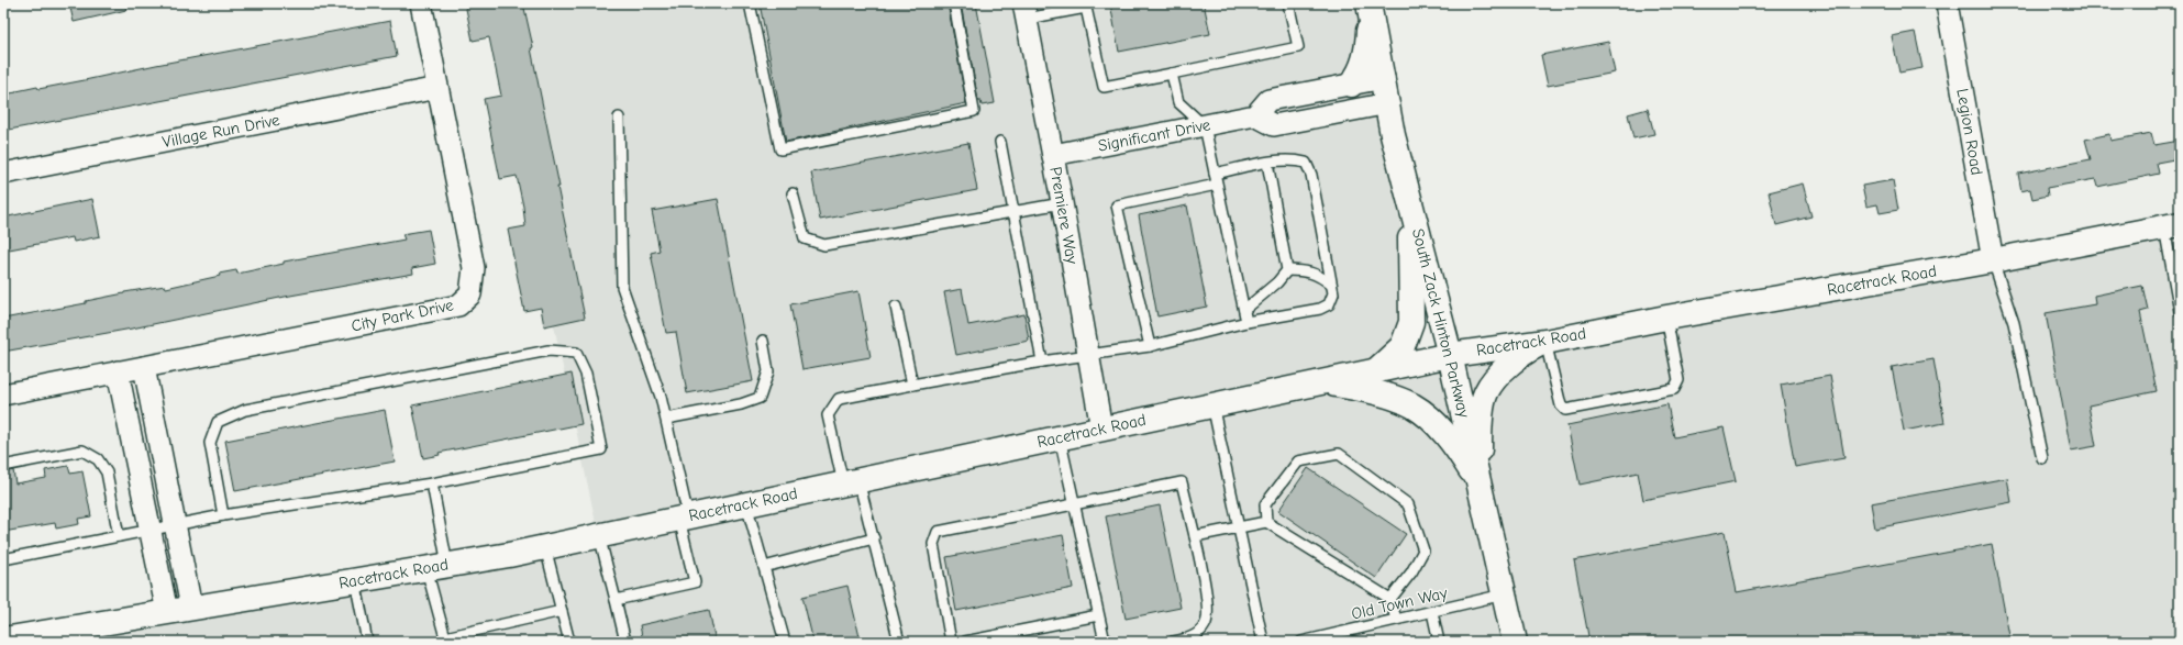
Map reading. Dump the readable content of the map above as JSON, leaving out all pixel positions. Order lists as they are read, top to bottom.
{
  "streets": {
    "street": [
      "Village Run Drive",
      "Legion Road",
      "Significant Drive",
      "Premiere Way",
      "Racetrack Road",
      "City Park Drive",
      "South Zack Hinton Parkway"
    ],
    "lane": ["Old Town Way"]
  },
  "crossings": [
    ["Village Run Drive", "City Park Drive"],
    ["Legion Road", "Racetrack Road"],
    ["Significant Drive", "Premiere Way"],
    ["Premiere Way", "Racetrack Road"],
    ["Racetrack Road", "South Zack Hinton Parkway"],
    ["South Zack Hinton Parkway", "Old Town Way"]
  ]
}
